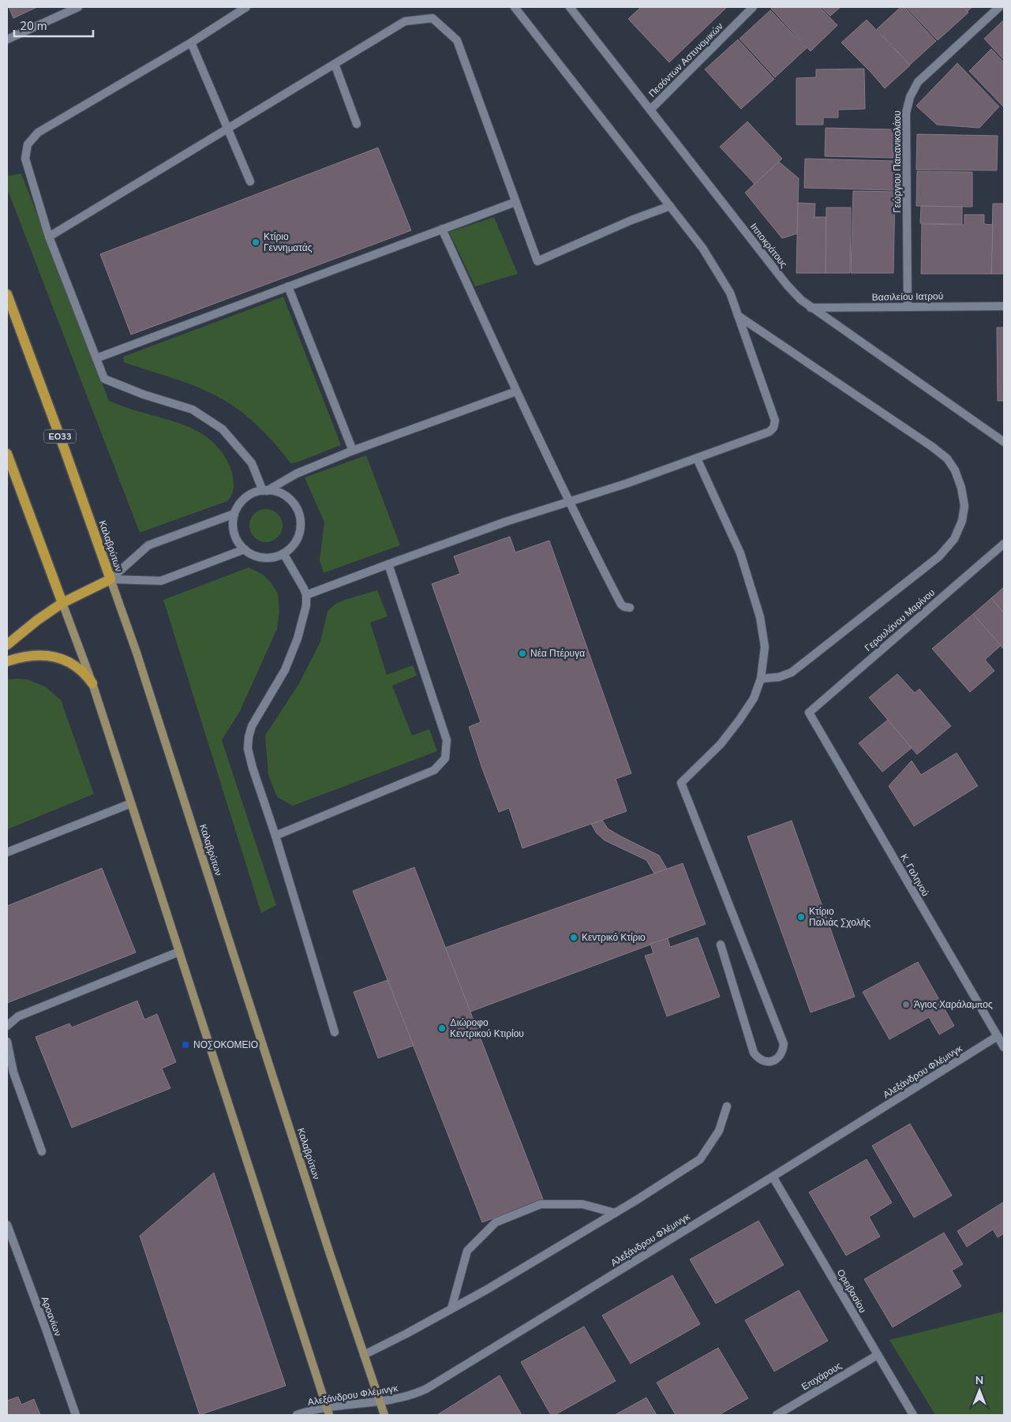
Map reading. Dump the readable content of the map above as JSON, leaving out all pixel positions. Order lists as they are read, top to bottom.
{
  "streets": {
    "main road": ["ΕΟ33", "Καλαβρύτων"],
    "street": [
      "Πεσόντων Αστυνομικών",
      "Γεώργιου Παπανικολάου",
      "Ιπποκράτους",
      "Βασιλείου Ιατρού",
      "Γερουλάνου Μαρίνου",
      "Κ. Γαληνού",
      "Αλεξάνδρου Φλέμινγκ",
      "Ορειβασίου",
      "Αροανίων",
      "Επιχάρους"
    ]
  },
  "crossings": [
    ["Πεσόντων Αστυνομικών", "Ιπποκράτους"],
    ["Γεώργιου Παπανικολάου", "Βασιλείου Ιατρού"],
    ["Ιπποκράτους", "Βασιλείου Ιατρού"],
    ["Καλαβρύτων", "Αλεξάνδρου Φλέμινγκ"],
    ["Γερουλάνου Μαρίνου", "Κ. Γαληνού"],
    ["Κ. Γαληνού", "Αλεξάνδρου Φλέμινγκ"],
    ["Αλεξάνδρου Φλέμινγκ", "Ορειβασίου"],
    ["Ορειβασίου", "Επιχάρους"]
  ],
  "places": {
    "other": [
      "Κτίριο Γεννηματάς",
      "Νέα Πτέρυγα",
      "Κτίριο Παλιάς Σχολής",
      "Κεντρικό Κτίριο",
      "Άγιος Χαράλαμπος",
      "Διώροφο Κεντρικού Κτιρίου"
    ],
    "transit": ["ΝΟΣΟΚΟΜΕΙΟ"]
  },
  "scale_bar": "20 m",
  "north": "top"
}
